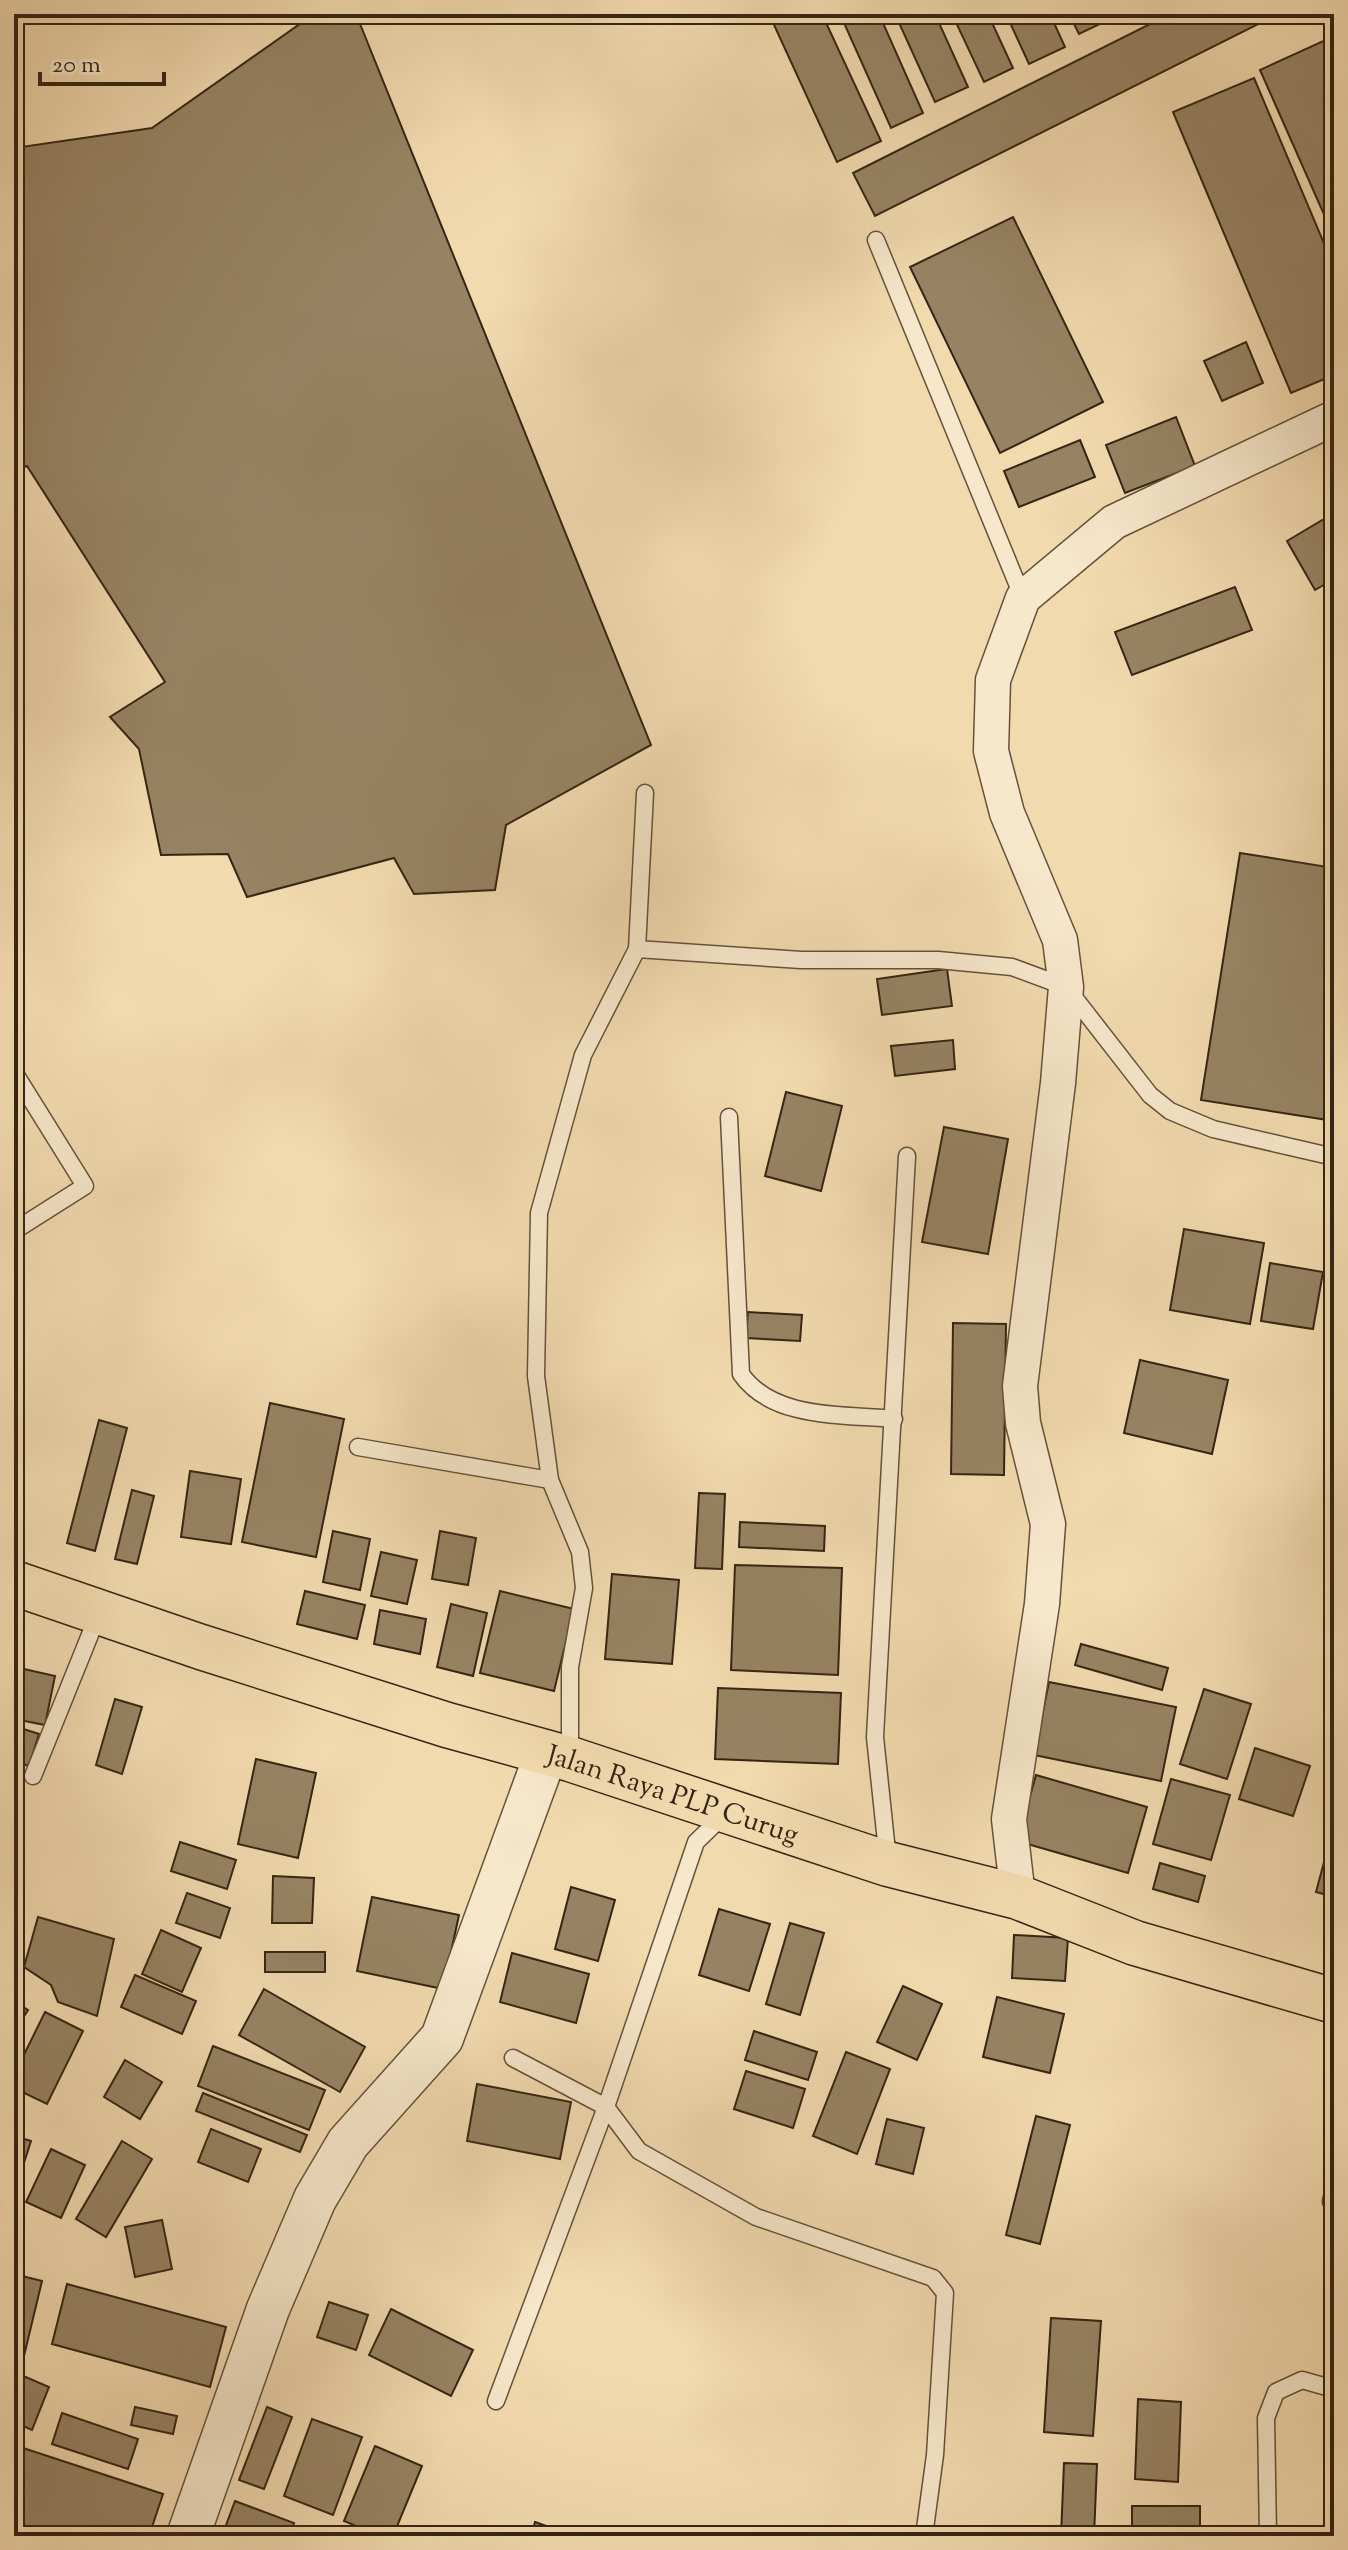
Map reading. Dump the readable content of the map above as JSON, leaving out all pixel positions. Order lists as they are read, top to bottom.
{
  "streets": {
    "main road": ["Jalan Raya PLP Curug"]
  },
  "scale_bar": "20 m"
}
